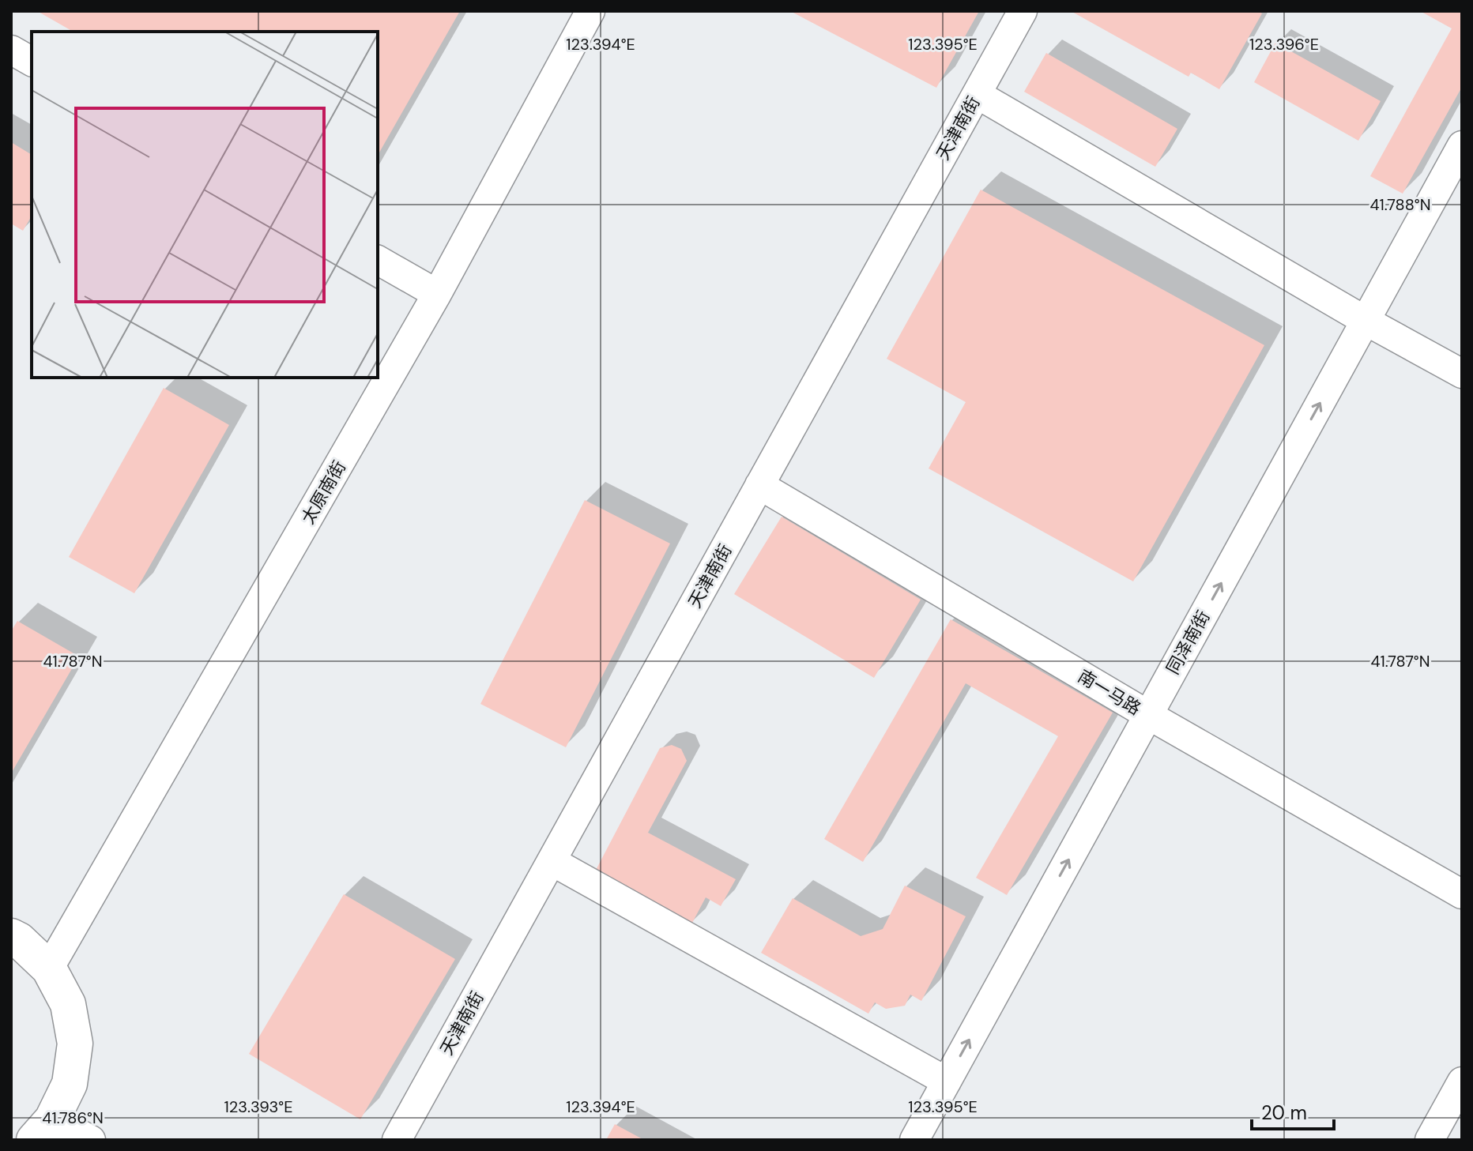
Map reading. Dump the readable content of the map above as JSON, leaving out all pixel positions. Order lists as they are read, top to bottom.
{
  "streets": {
    "street": [
      "天津南街",
      "太原南街",
      "同泽南街",
      "南一马路"
    ]
  },
  "crossings": [
    ["天津南街", "南一马路"],
    ["同泽南街", "南一马路"]
  ],
  "one_way": ["同泽南街"],
  "scale_bar": "20 m",
  "coordinates": [
    "123.394°E",
    "123.395°E",
    "123.396°E",
    "41.788°N",
    "41.787°N",
    "123.393°E",
    "41.786°N"
  ]
}
